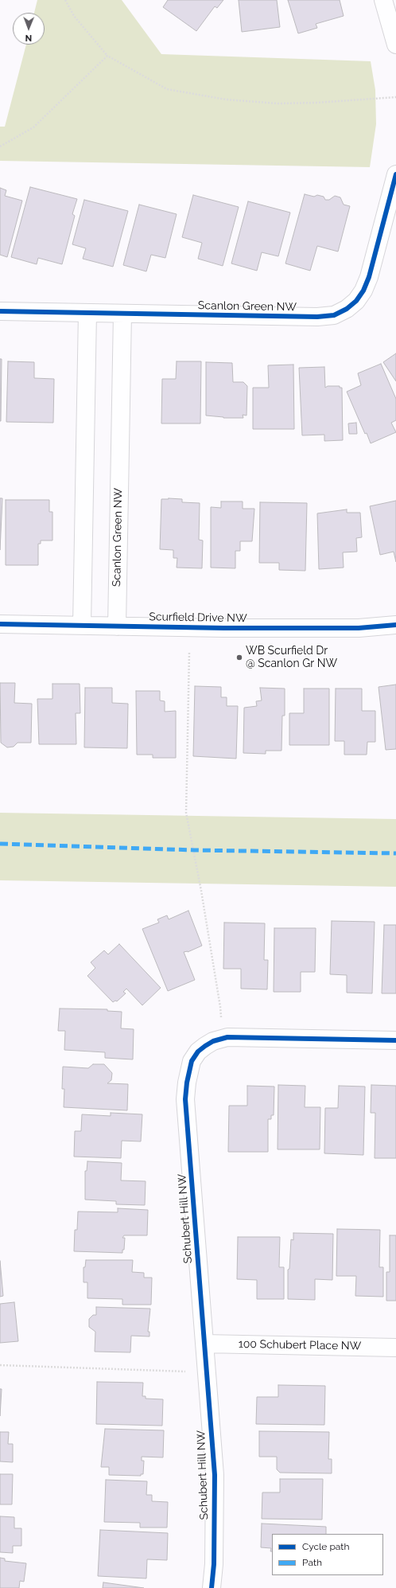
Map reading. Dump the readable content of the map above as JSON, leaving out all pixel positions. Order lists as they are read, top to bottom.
{
  "streets": {
    "street": [
      "Scanlon Green NW",
      "Scurfield Drive NW",
      "Schubert Hill NW",
      "100 Schubert Place NW"
    ]
  },
  "crossings": [
    ["Scanlon Green NW", "Scurfield Drive NW"],
    ["Schubert Hill NW", "100 Schubert Place NW"]
  ],
  "places": ["WB Scurfield Dr @ Scanlon Gr NW"],
  "legend": ["Cycle path", "Path"],
  "north": "bottom"
}
